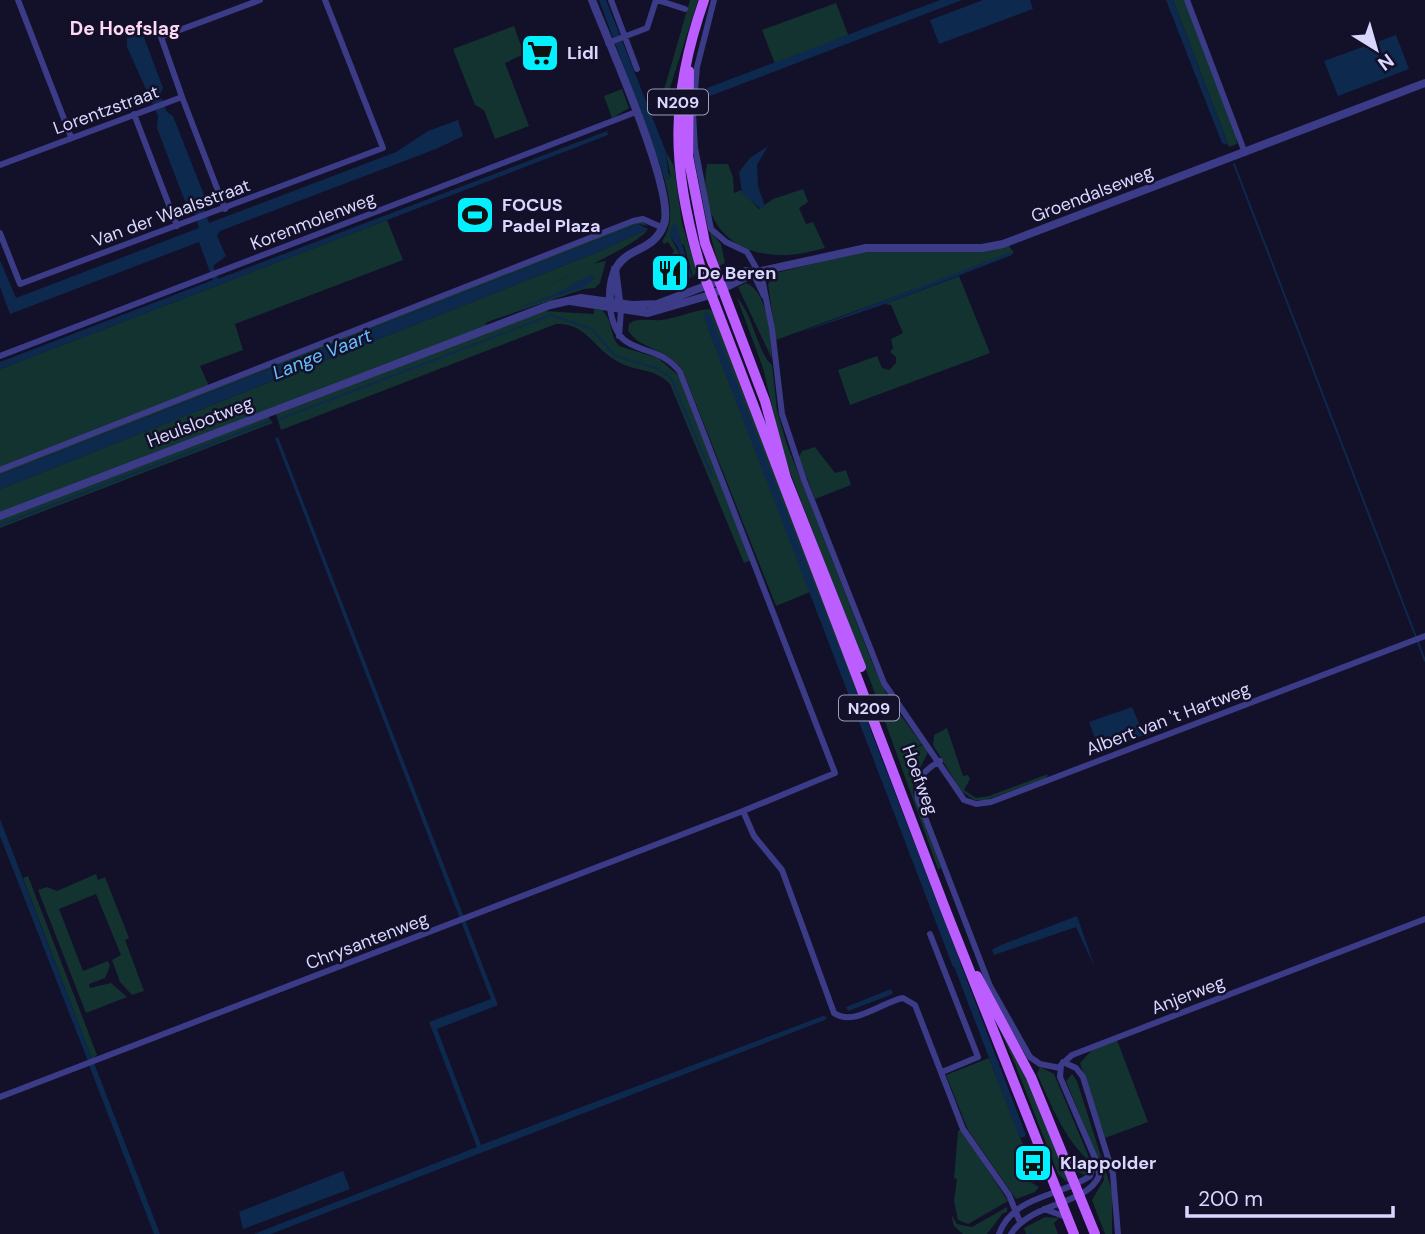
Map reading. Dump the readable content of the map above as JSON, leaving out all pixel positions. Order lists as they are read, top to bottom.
{
  "streets": {
    "main road": ["N209", "Hoefweg"],
    "street": [
      "Lorentzstraat",
      "Groendalseweg",
      "Van der Waalsstraat",
      "Korenmolenweg",
      "Heulslootweg",
      "Albert van 't Hartweg",
      "Chrysantenweg",
      "Anjerweg"
    ]
  },
  "crossings": [
    ["N209", "Groendalseweg"],
    ["N209", "Heulslootweg"],
    ["N209", "Hoefweg"],
    ["Groendalseweg", "Heulslootweg"],
    ["Groendalseweg", "Hoefweg"],
    ["Heulslootweg", "Hoefweg"],
    ["Albert van 't Hartweg", "Hoefweg"],
    ["Hoefweg", "Anjerweg"]
  ],
  "districts": ["De Hoefslag"],
  "water": ["Lange Vaart"],
  "places": {
    "supermarket": ["Lidl"],
    "sports": ["FOCUS Padel Plaza"],
    "restaurant": ["De Beren"],
    "bus stop": ["Klappolder"]
  },
  "scale_bar": "200 m",
  "north": "bottom right"
}
